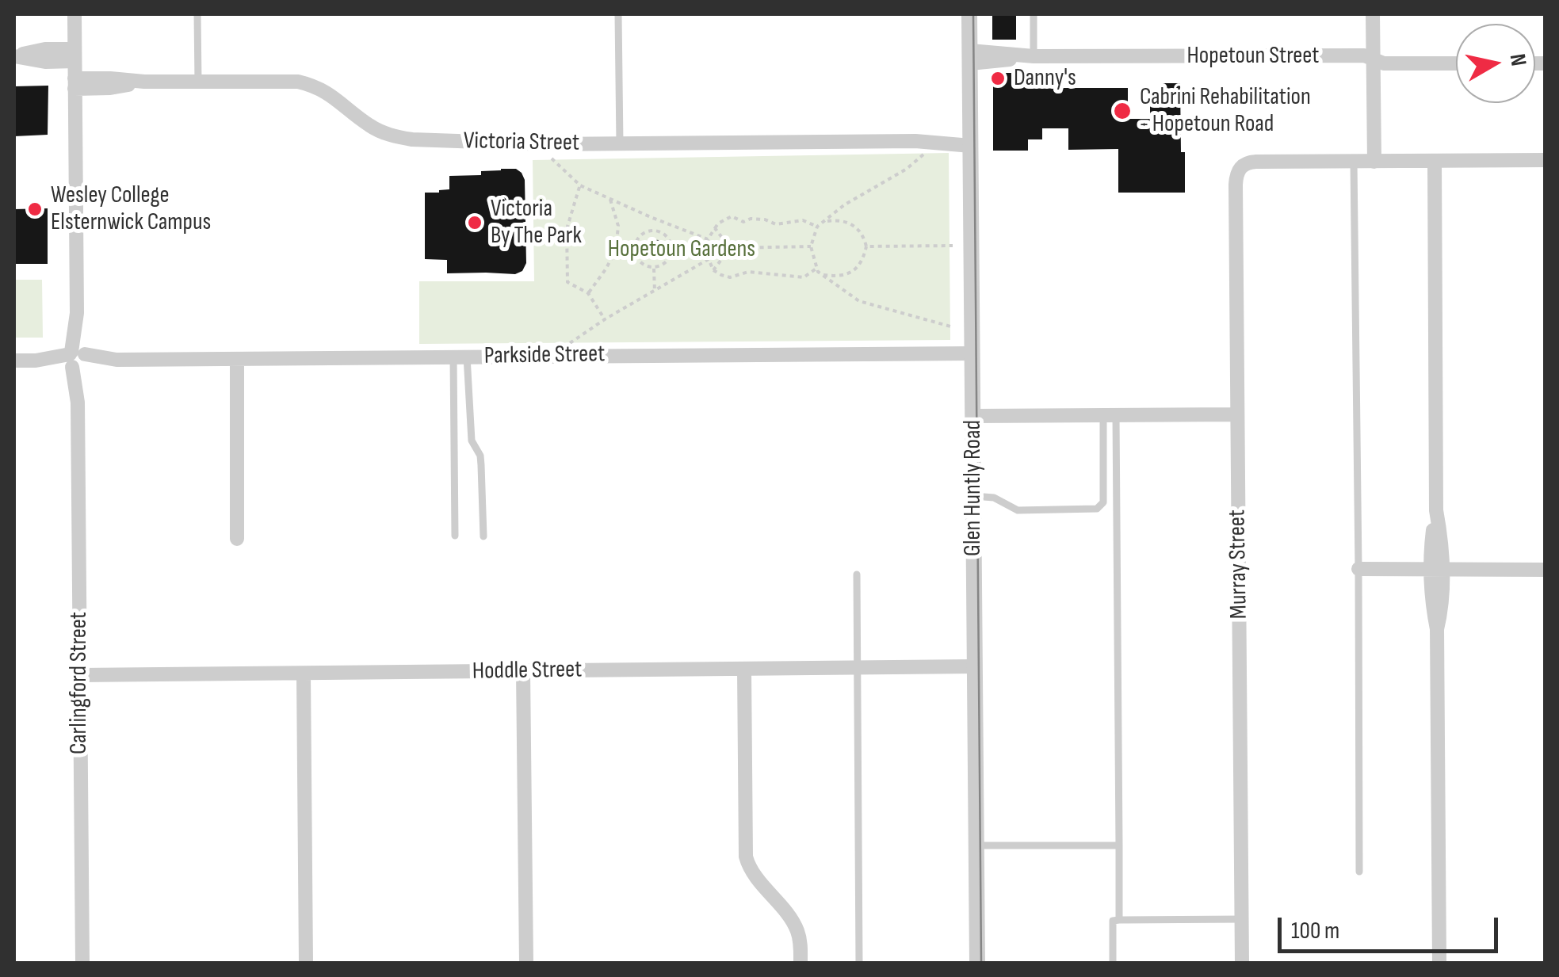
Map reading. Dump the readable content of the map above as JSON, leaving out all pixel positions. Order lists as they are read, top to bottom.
{
  "streets": {
    "street": [
      "Hopetoun Street",
      "Victoria Street",
      "Parkside Street",
      "Glen Huntly Road",
      "Murray Street",
      "Hoddle Street",
      "Carlingford Street"
    ]
  },
  "crossings": [
    ["Hopetoun Street", "Glen Huntly Road"],
    ["Victoria Street", "Glen Huntly Road"],
    ["Victoria Street", "Carlingford Street"],
    ["Parkside Street", "Glen Huntly Road"],
    ["Parkside Street", "Carlingford Street"],
    ["Glen Huntly Road", "Hoddle Street"],
    ["Hoddle Street", "Carlingford Street"]
  ],
  "parks": ["Hopetoun Gardens"],
  "places": [
    "Danny's",
    "Cabrini Rehabilitation - Hopetoun Road",
    "Wesley College Elsternwick Campus",
    "Victoria By The Park"
  ],
  "scale_bar": "100 m",
  "north": "right"
}
